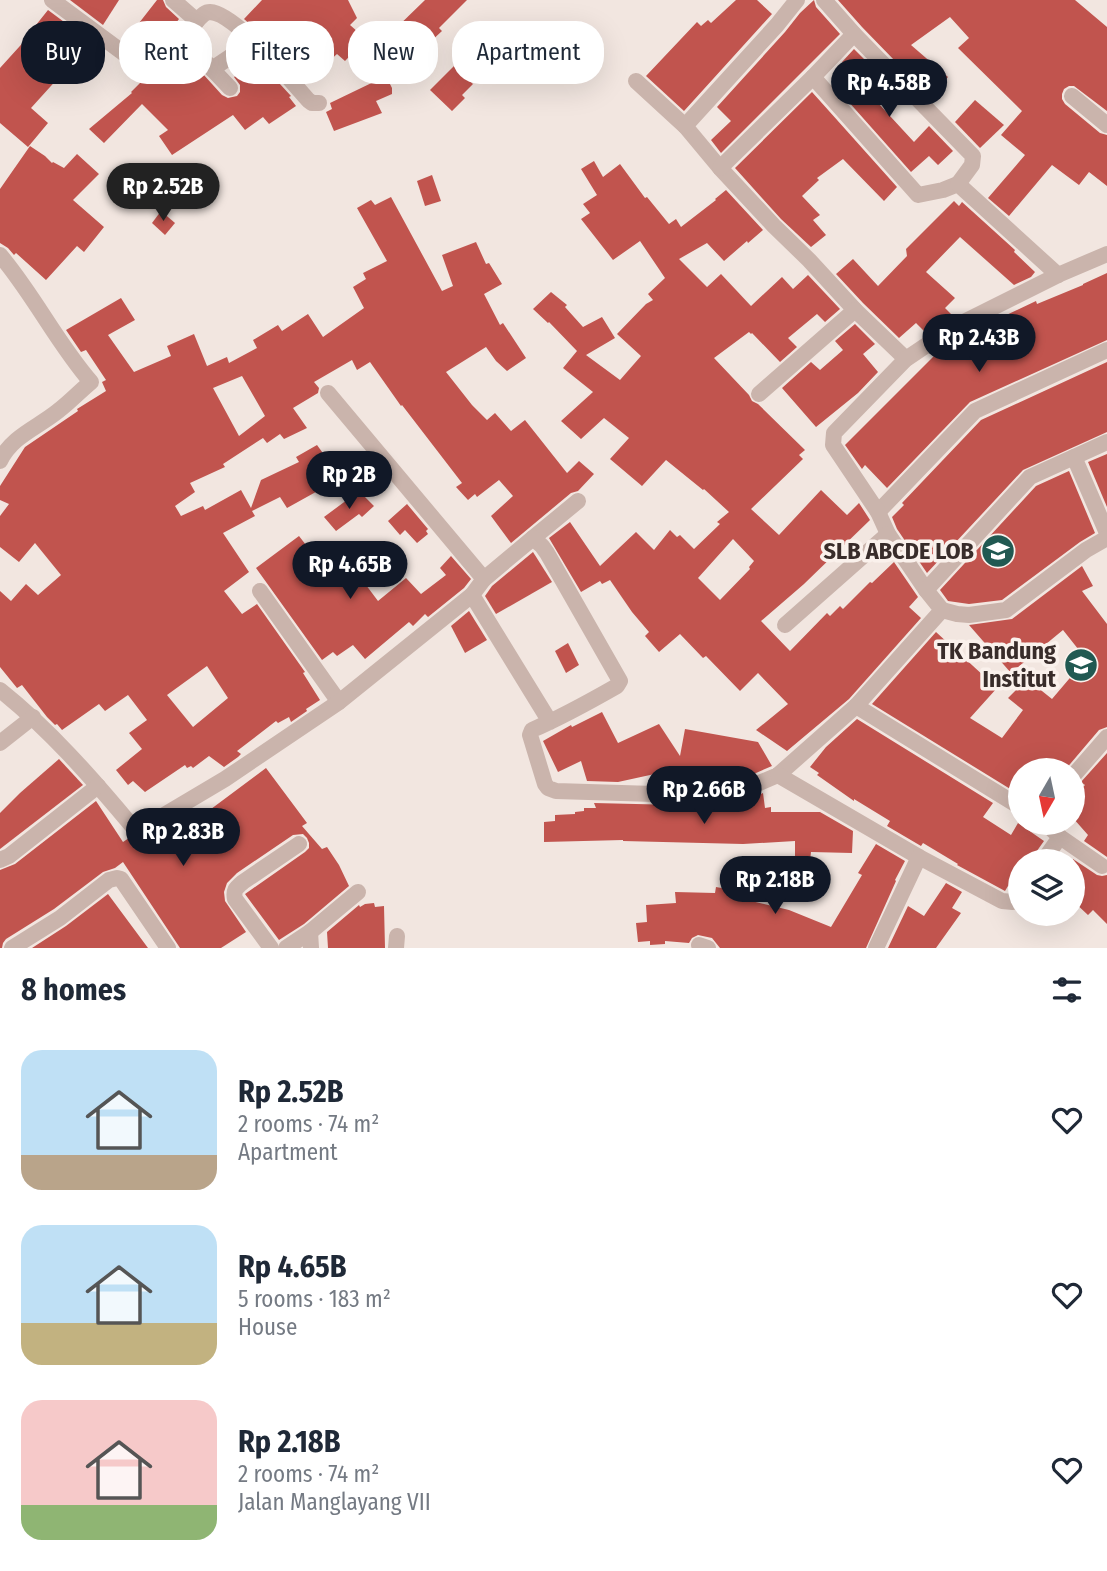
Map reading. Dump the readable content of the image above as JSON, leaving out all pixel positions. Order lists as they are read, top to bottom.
{
  "places": {
    "school or university": ["SLB ABCDE LOB", "TK Bandung Institut"]
  },
  "north": "bottom",
  "page": {
    "chip": [
      "Buy",
      "Rent",
      "Filters",
      "New",
      "Apartment"
    ],
    "price": [
      "Rp 4.58B",
      "Rp 2.52B",
      "Rp 2.43B",
      "Rp 2B",
      "Rp 4.65B",
      "Rp 2.66B",
      "Rp 2.83B",
      "Rp 2.18B"
    ],
    "heading": "8 homes",
    "list": [
      {
        "name": "Rp 2.52B",
        "note": "2 rooms · 74 m² · Apartment"
      },
      {
        "name": "Rp 4.65B",
        "note": "5 rooms · 183 m² · House"
      },
      {
        "name": "Rp 2.18B",
        "note": "2 rooms · 74 m² · Jalan Manglayang VII"
      }
    ]
  }
}
